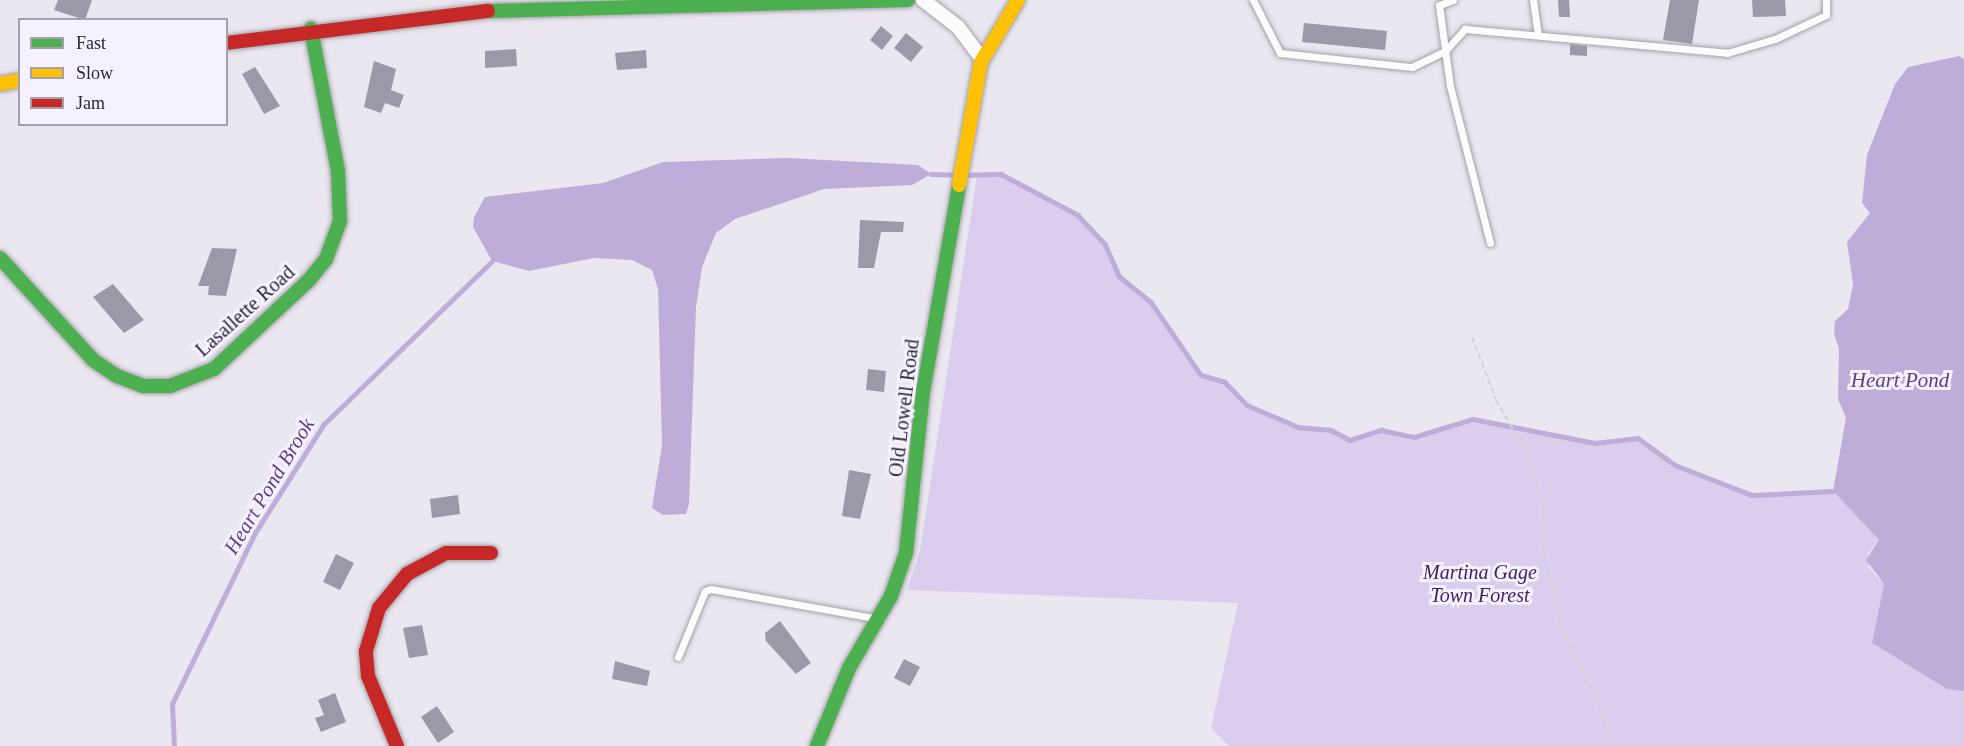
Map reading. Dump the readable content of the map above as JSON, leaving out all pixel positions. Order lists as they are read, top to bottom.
{
  "streets": {
    "street": ["Lasallette Road", "Old Lowell Road"]
  },
  "water": ["Heart Pond", "Heart Pond Brook"],
  "parks": ["Martina Gage Town Forest"],
  "legend": ["Fast", "Slow", "Jam"]
}
